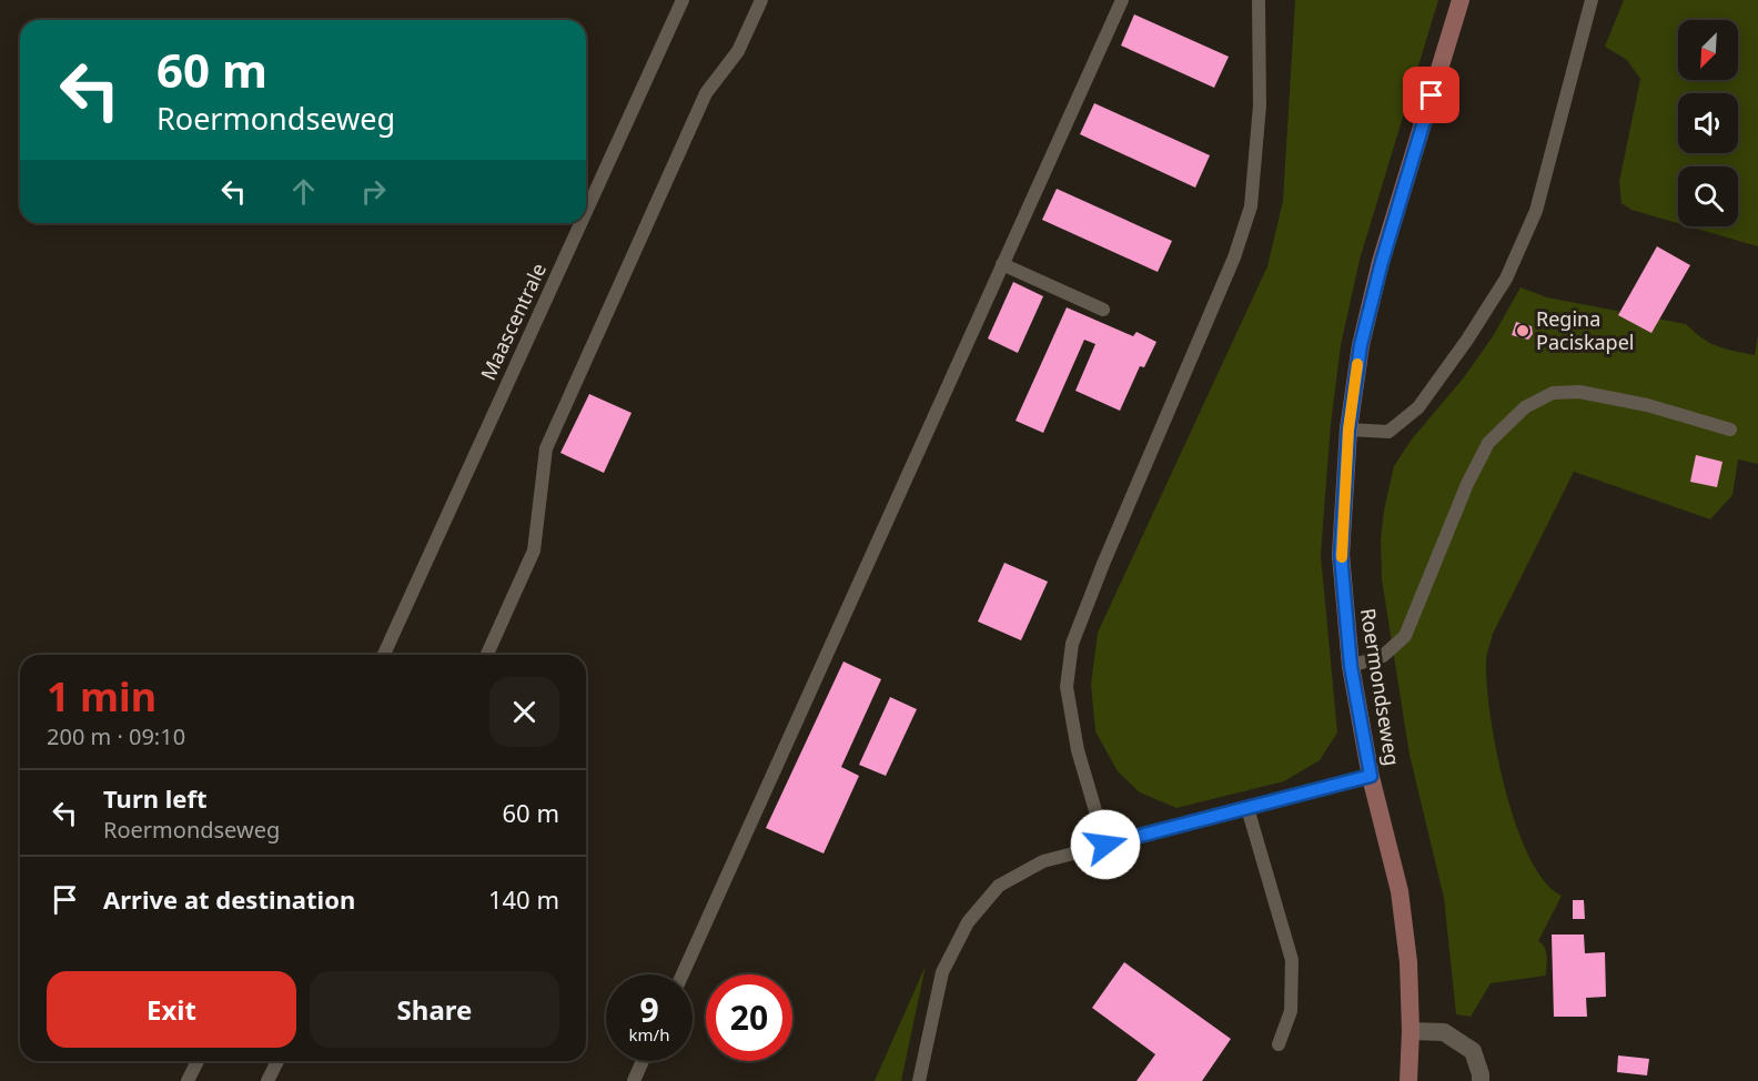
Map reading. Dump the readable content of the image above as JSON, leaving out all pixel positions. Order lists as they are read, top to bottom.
{
  "streets": {
    "main road": ["Roermondseweg"],
    "lane": ["Maascentrale"]
  },
  "places": ["Regina Paciskapel"],
  "north": "bottom left",
  "page": {
    "turn": ["60 m", "Roermondseweg"],
    "heading": ["1 min", "200 m · 09:10"],
    "list": [
      {
        "name": "Turn left",
        "note": "Roermondseweg",
        "value": "60 m"
      },
      {
        "name": "Arrive at destination",
        "value": "140 m"
      }
    ],
    "buttons": ["Exit", "Share"],
    "speed": "9 km/h",
    "limit": "20"
  }
}
